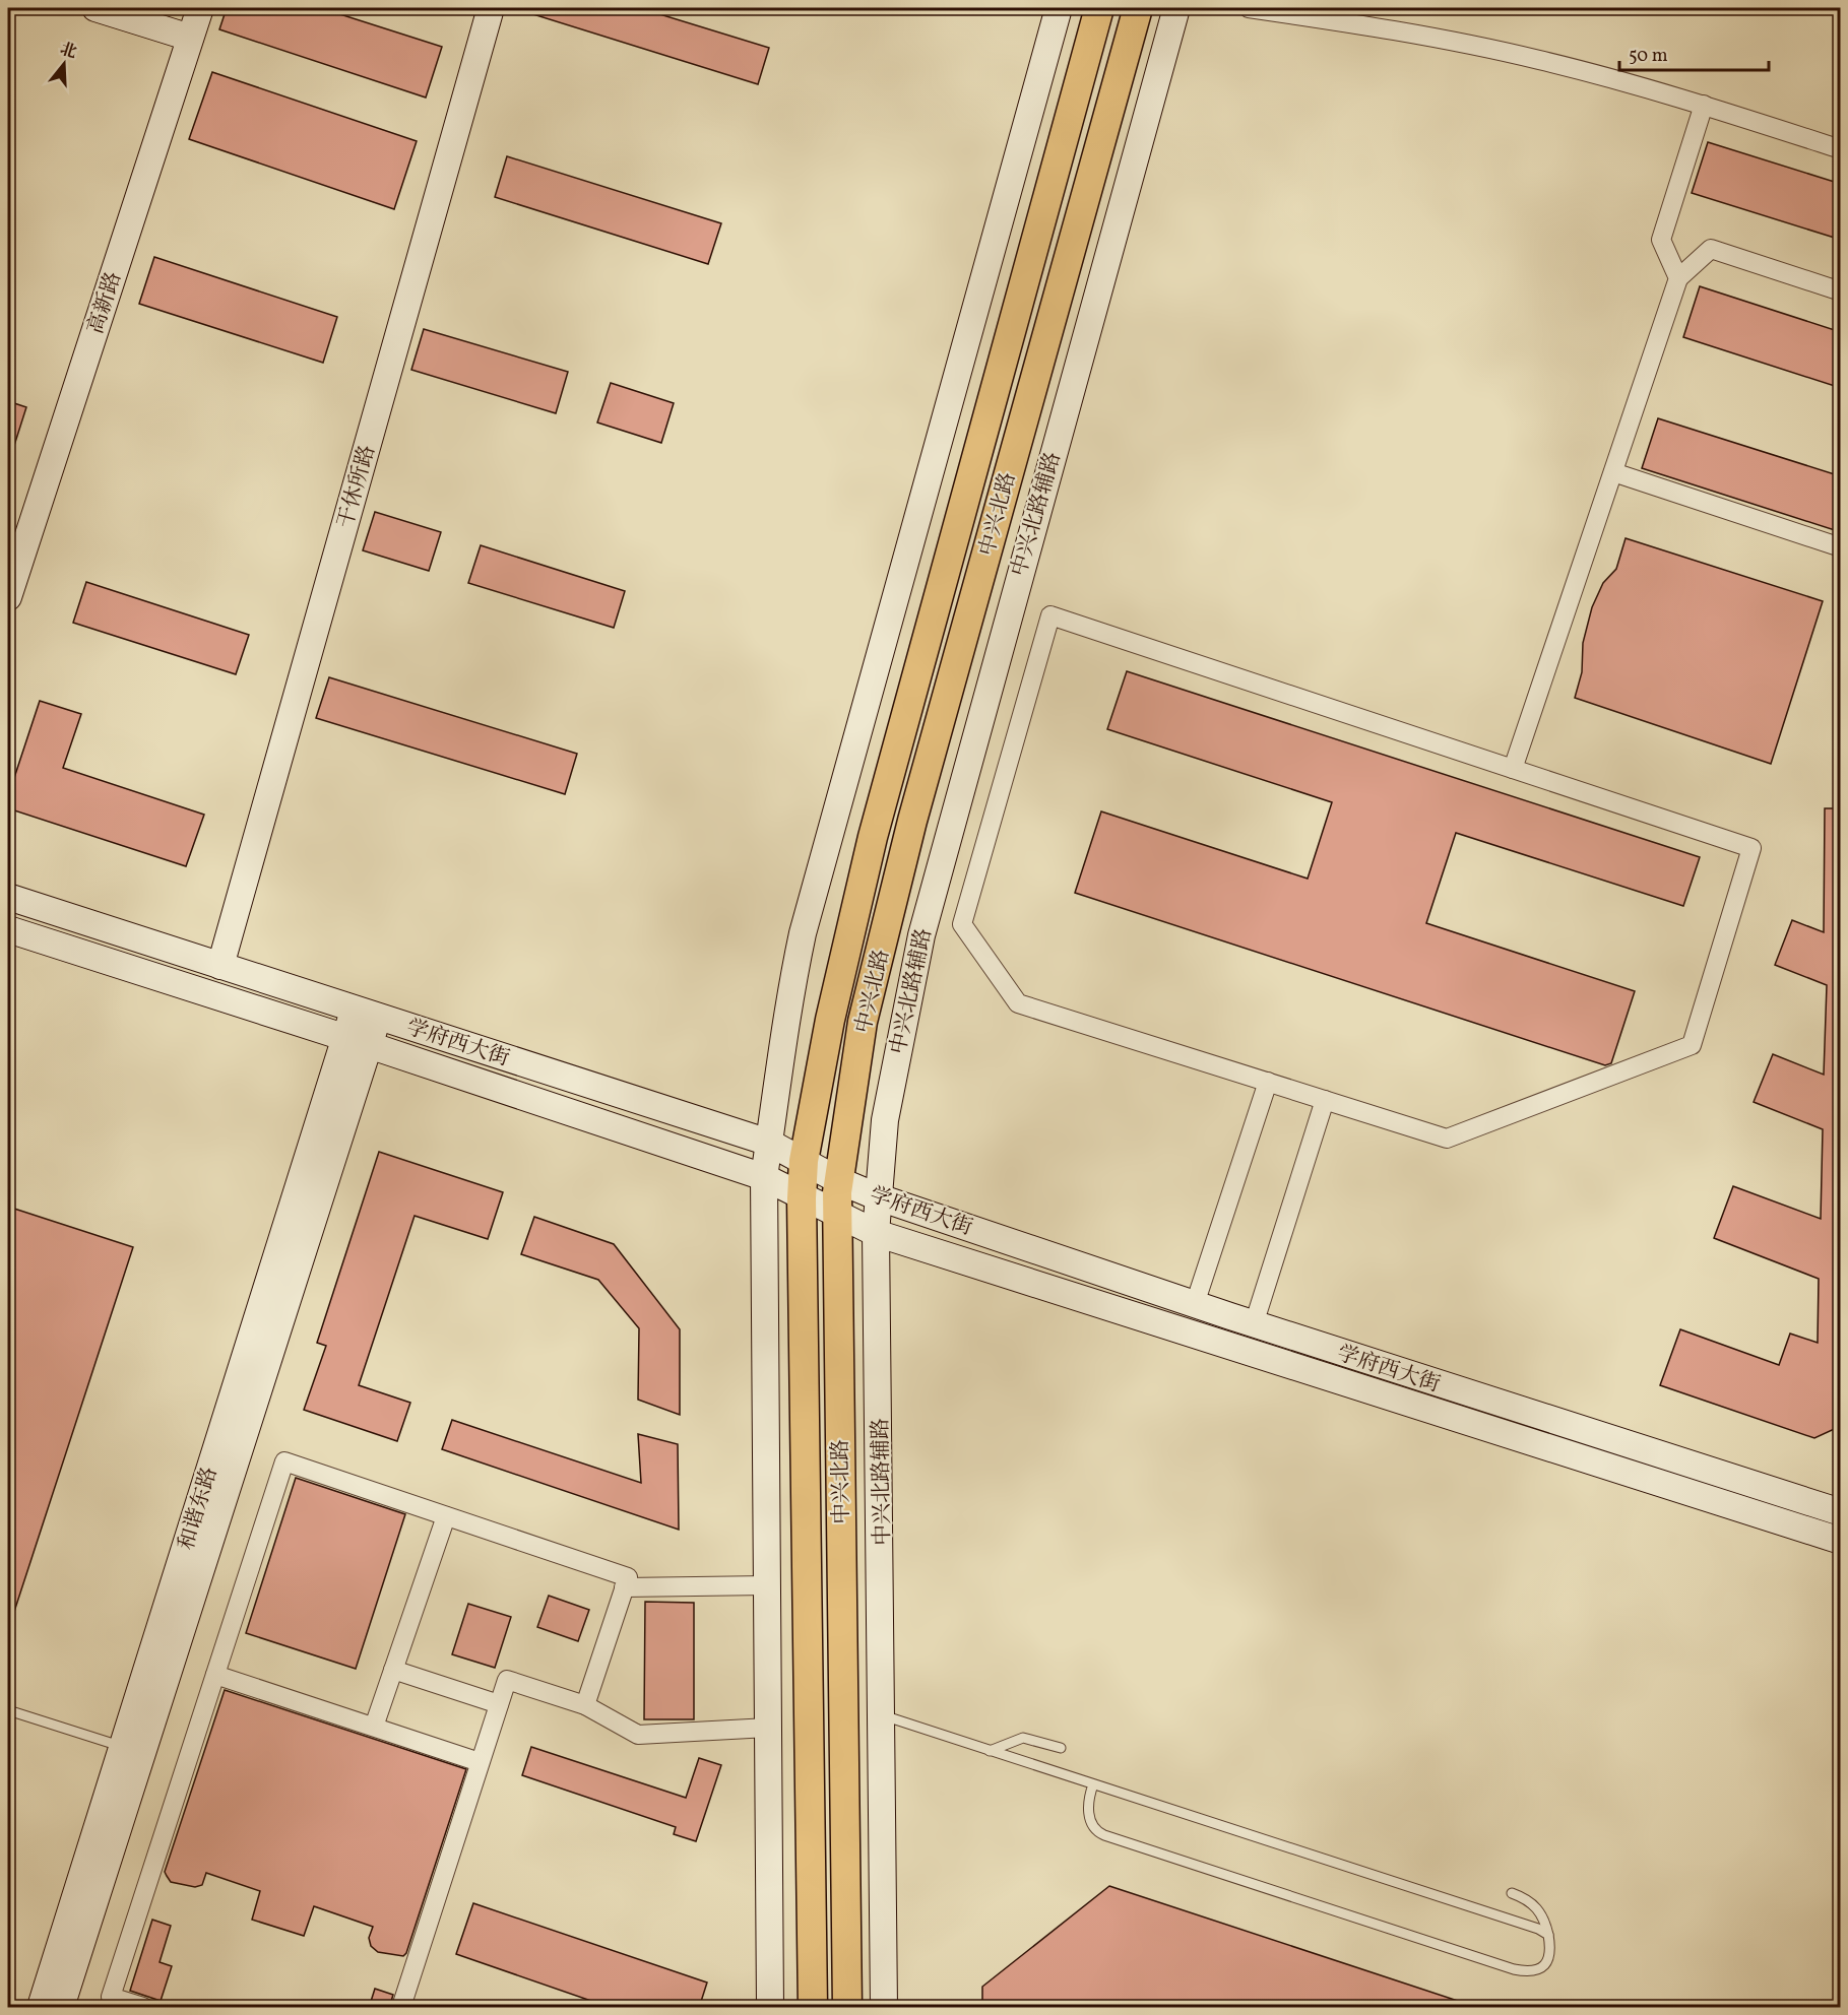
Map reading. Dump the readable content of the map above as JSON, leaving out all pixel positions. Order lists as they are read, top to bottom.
{
  "streets": {
    "main road": ["中兴北路"],
    "street": [
      "高新路",
      "干休所路",
      "中兴北路辅路",
      "学府西大街",
      "和谐东路"
    ]
  },
  "crossings": [
    ["干休所路", "学府西大街"],
    ["中兴北路", "学府西大街"],
    ["中兴北路辅路", "学府西大街"],
    ["学府西大街", "和谐东路"]
  ],
  "scale_bar": "50 m",
  "north": "top"
}
